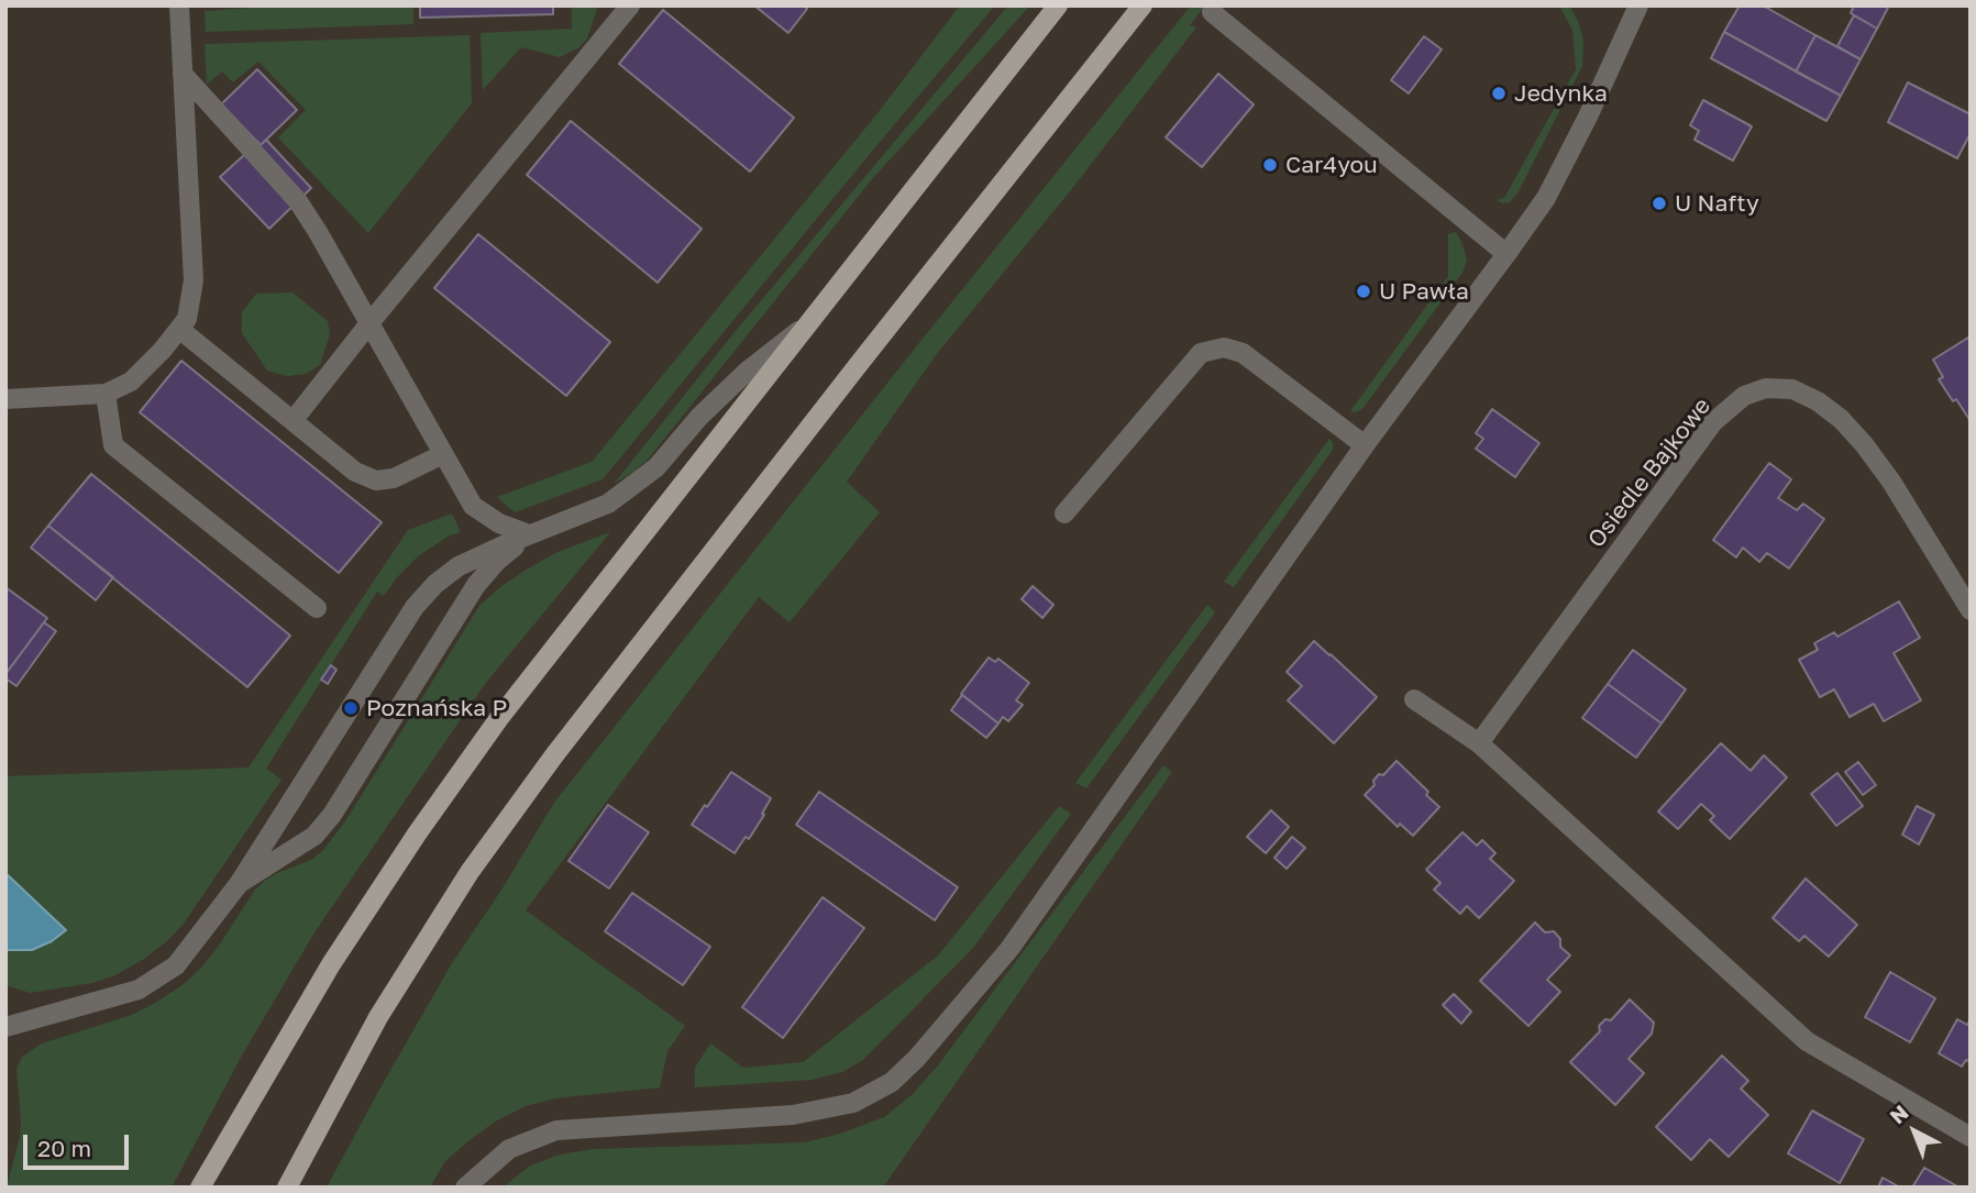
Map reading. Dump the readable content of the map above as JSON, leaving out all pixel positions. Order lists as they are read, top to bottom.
{
  "streets": {
    "street": ["Osiedle Bajkowe"]
  },
  "places": [
    "Jedynka",
    "Car4you",
    "U Nafty",
    "U Pawła",
    "Poznańska P"
  ],
  "scale_bar": "20 m",
  "north": "top left"
}
